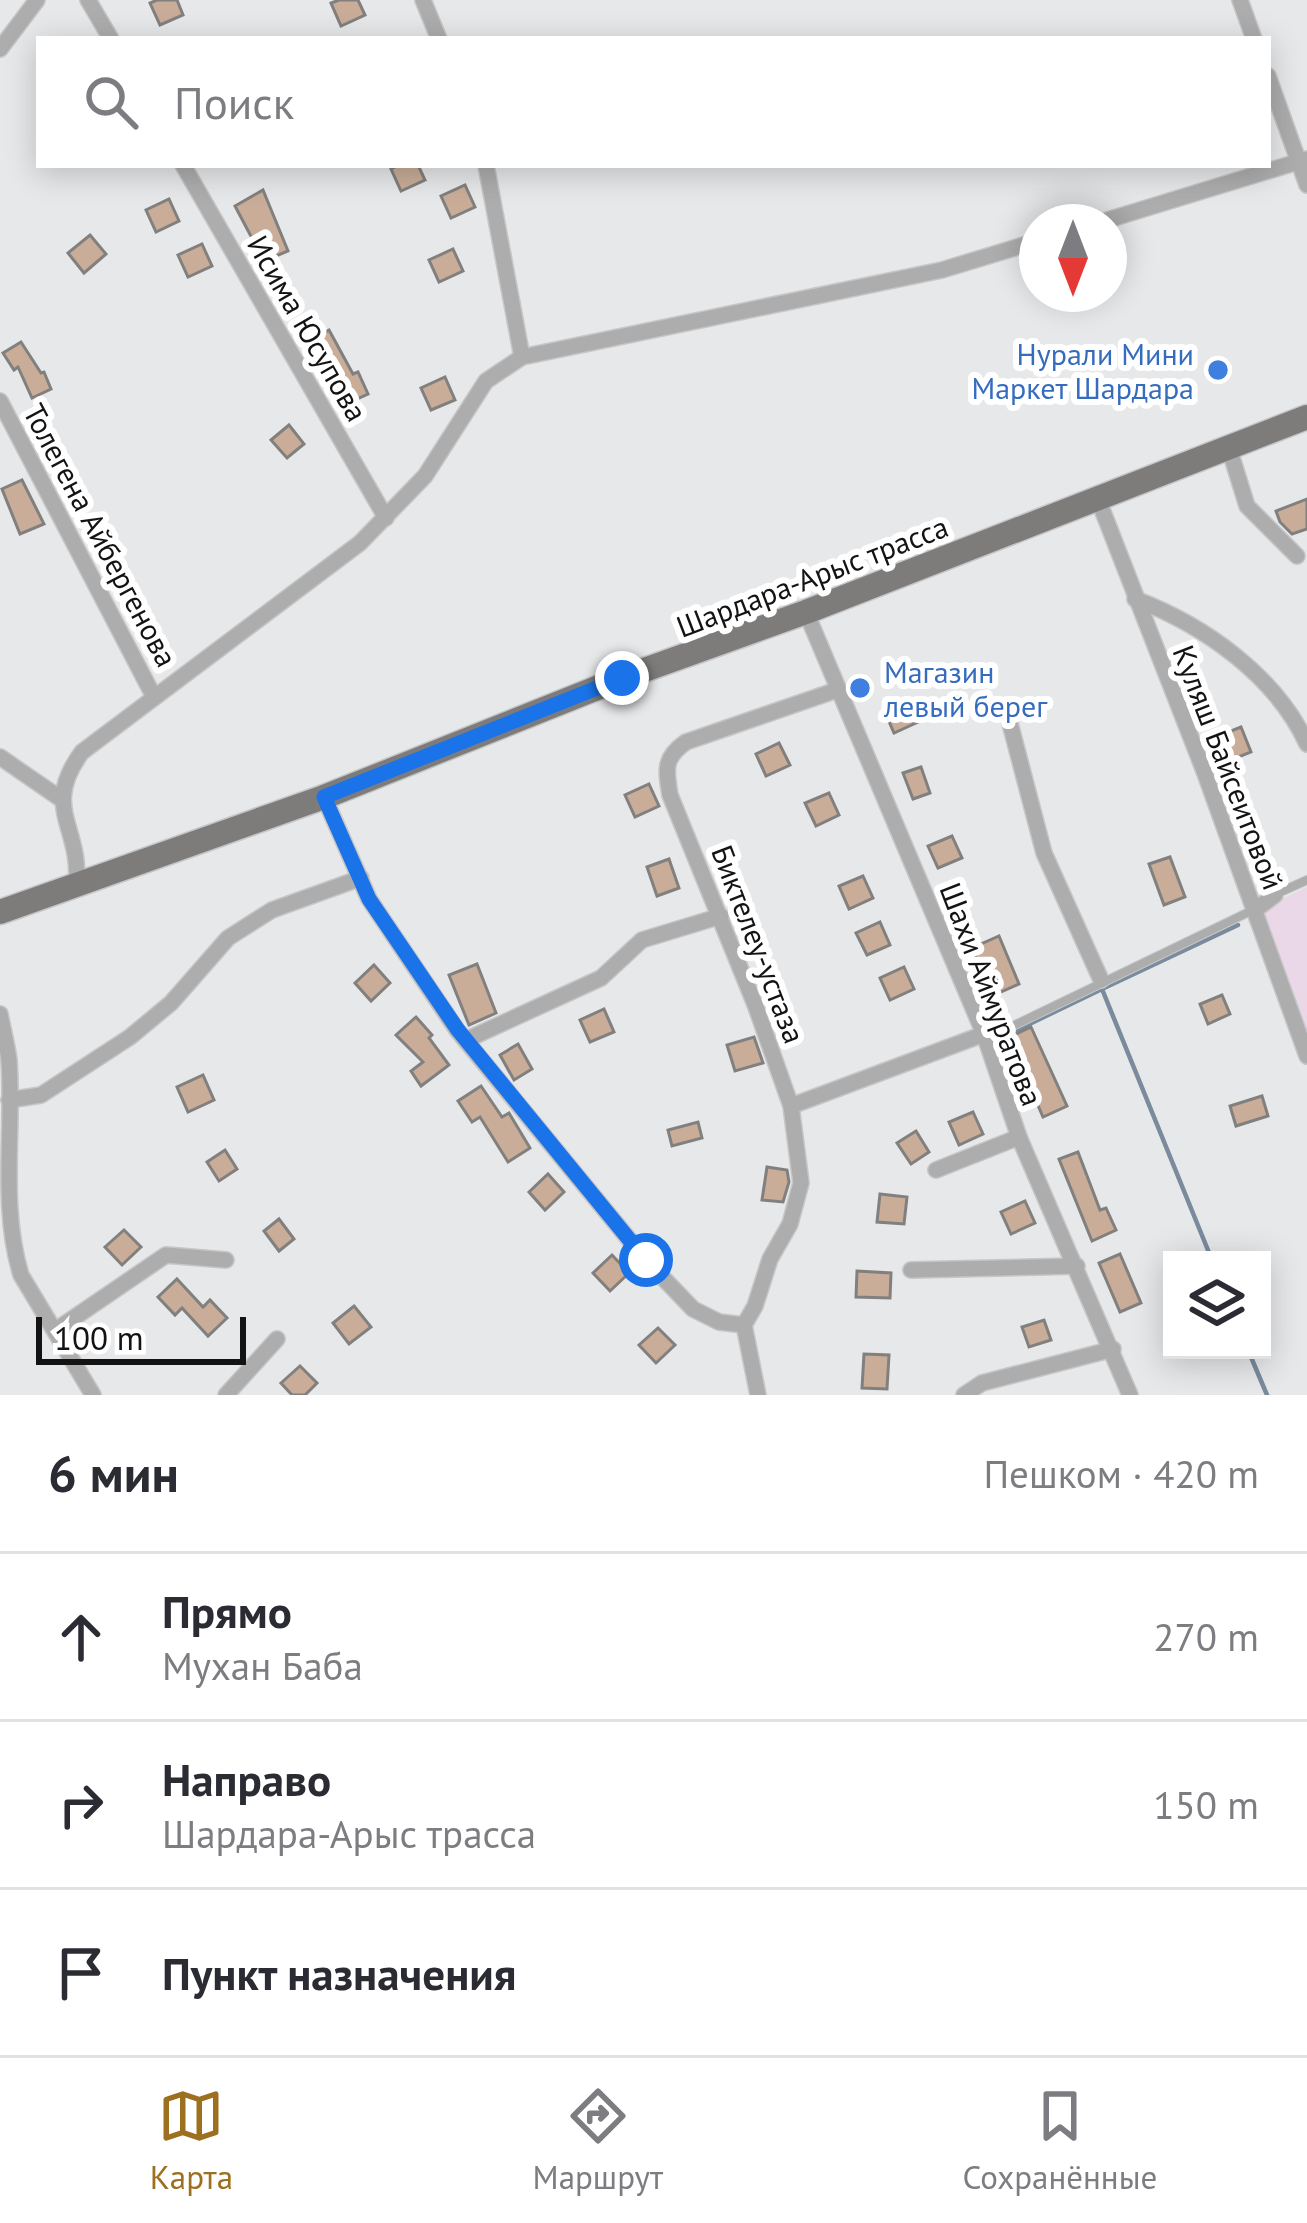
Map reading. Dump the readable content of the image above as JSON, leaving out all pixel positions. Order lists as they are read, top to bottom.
{
  "streets": {
    "main road": ["Шардара-Арыс трасса"],
    "street": [
      "Исима Юсупова",
      "Толегена Айбергенова",
      "Куляш Байсеитовой",
      "Биктелеу-устаза",
      "Шахи Аймуратова"
    ]
  },
  "crossings": [
    ["Шардара-Арыс трасса", "Куляш Байсеитовой"],
    ["Шардара-Арыс трасса", "Шахи Аймуратова"],
    ["Биктелеу-устаза", "Шахи Аймуратова"]
  ],
  "places": ["Нурали Мини Маркет Шардара", "Магазин левый берег"],
  "scale_bar": "100 m",
  "north": "bottom",
  "page": {
    "search": "Поиск",
    "scale": "100 m",
    "heading": ["6 мин", "Пешком · 420 m"],
    "list": [
      ["Прямо", "Мухан Баба", "270 m"],
      ["Направо", "Шардара-Арыс трасса", "150 m"],
      "Пункт назначения"
    ],
    "nav": ["Карта", "Маршрут", "Сохранённые"]
  }
}
